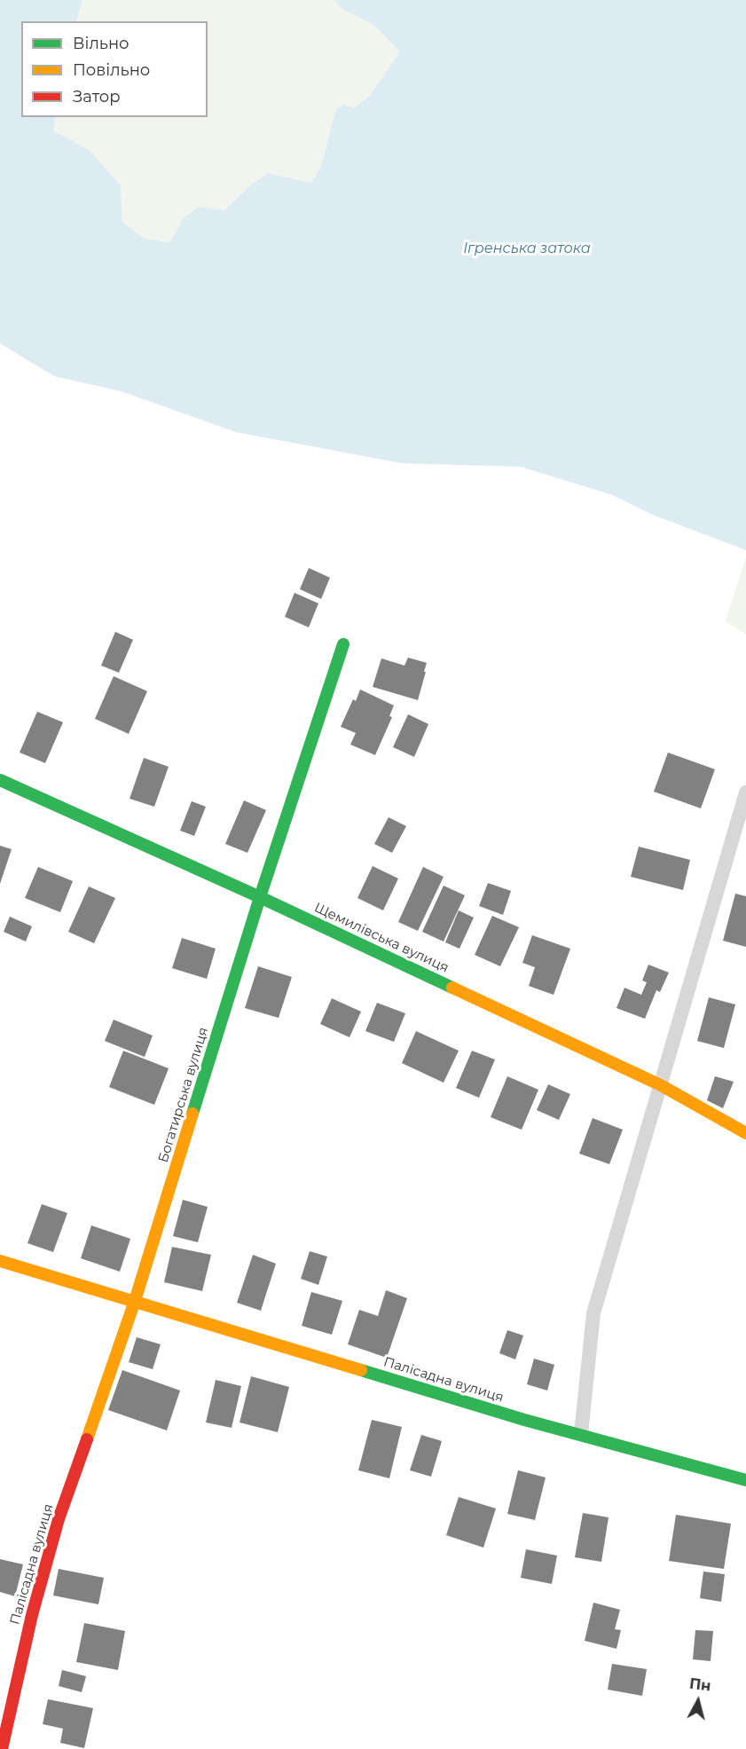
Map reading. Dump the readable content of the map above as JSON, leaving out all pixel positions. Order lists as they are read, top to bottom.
{
  "streets": {
    "street": ["Щемилівська вулиця", "Богатирська вулиця", "Палісадна вулиця"]
  },
  "crossings": [
    ["Щемилівська вулиця", "Богатирська вулиця"],
    ["Богатирська вулиця", "Палісадна вулиця"]
  ],
  "water": ["Ігренська затока"],
  "legend": ["Вільно", "Повільно", "Затор"],
  "north": "top"
}
